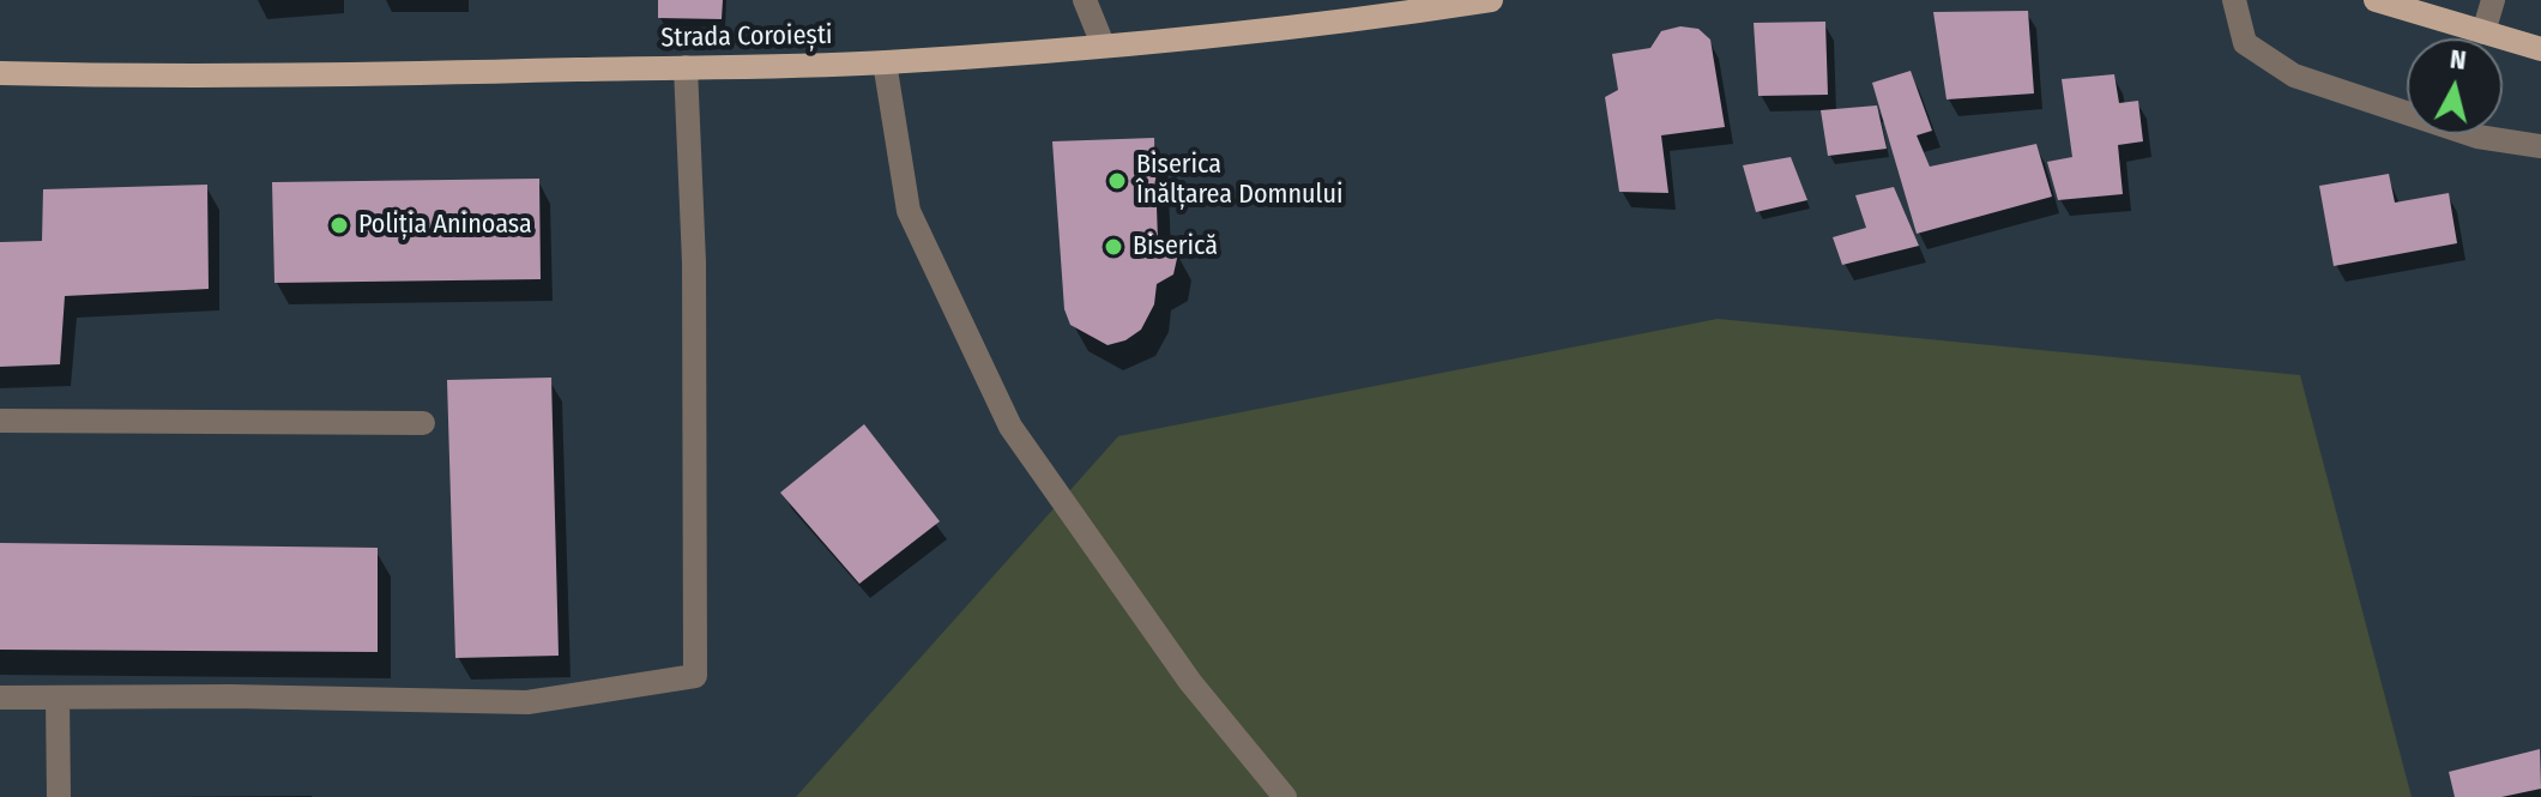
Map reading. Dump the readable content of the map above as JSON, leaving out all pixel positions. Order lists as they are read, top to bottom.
{
  "streets": {
    "main road": ["Strada Coroiești"]
  },
  "places": ["Biserica Înălțarea Domnului", "Poliția Aninoasa", "Biserică"],
  "north": "top"
}
